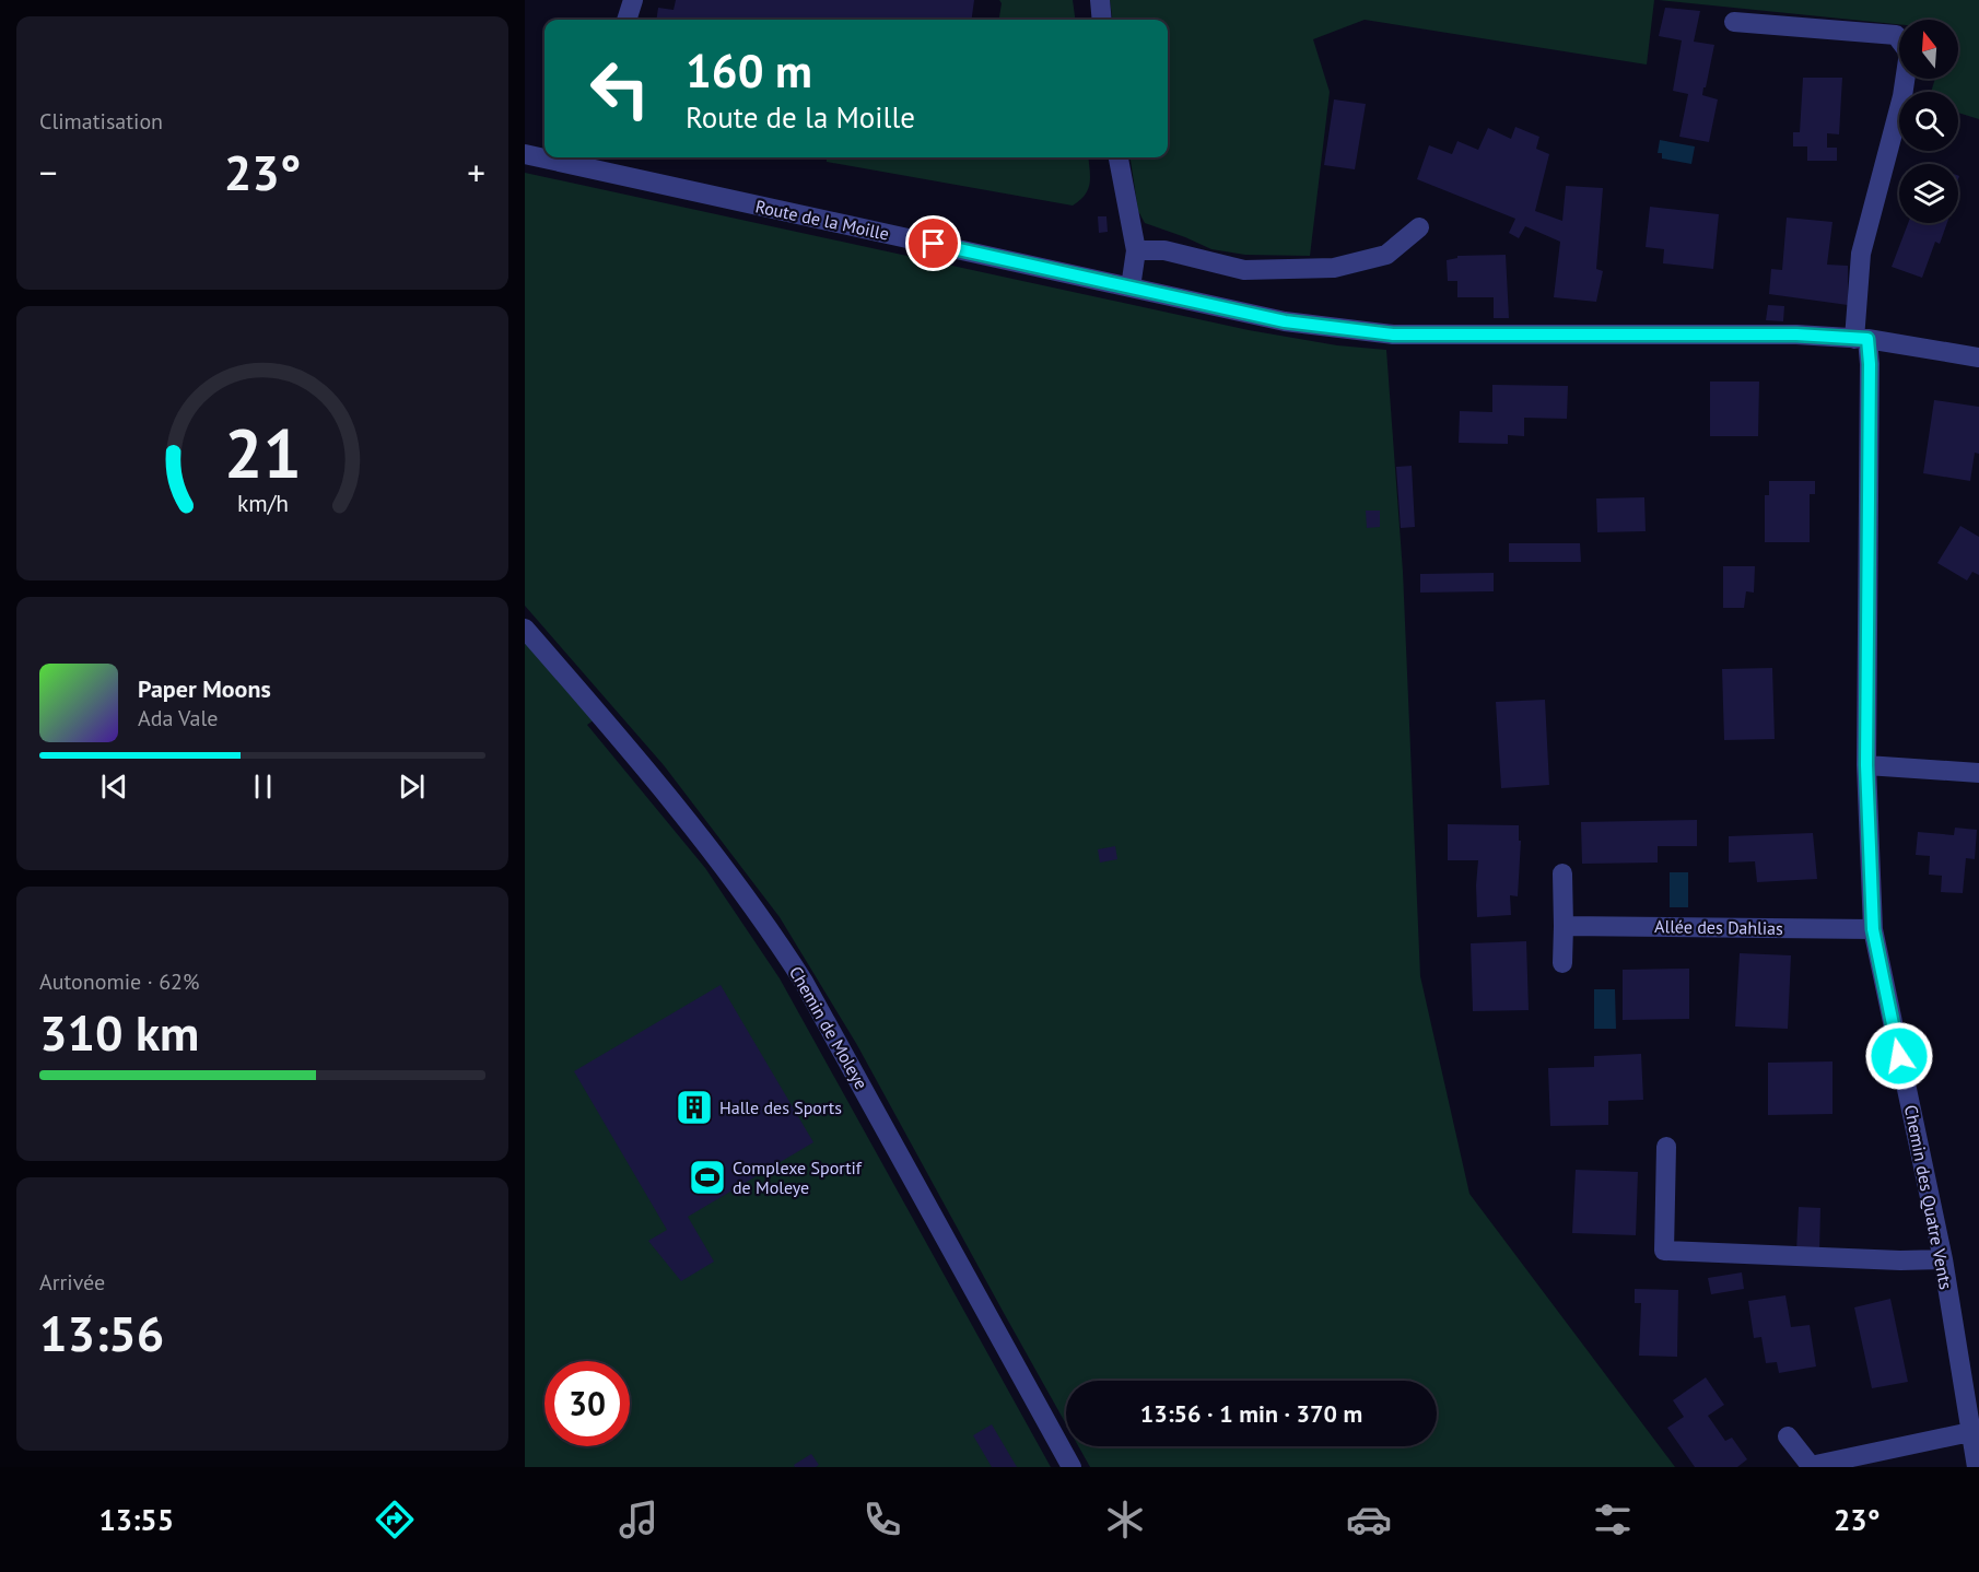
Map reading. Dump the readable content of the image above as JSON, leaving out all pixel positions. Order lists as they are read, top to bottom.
{
  "streets": {
    "street": [
      "Route de la Moille",
      "Allée des Dahlias",
      "Chemin de Moleye",
      "Chemin des Quatre Vents"
    ]
  },
  "crossings": [
    ["Route de la Moille", "Chemin des Quatre Vents"],
    ["Allée des Dahlias", "Chemin des Quatre Vents"]
  ],
  "places": {
    "building": ["Halle des Sports"],
    "sports": ["Complexe Sportif de Moleye"]
  },
  "north": "top",
  "page": {
    "tile": [
      "Climatisation",
      ["Autonomie · 62%", "310 km"],
      ["Arrivée", "13:56"]
    ],
    "turn": ["160 m", "Route de la Moille"],
    "heat": ["−", "23°", "+"],
    "song": ["Paper Moons", "Ada Vale"],
    "limit": "30",
    "trip": "13:56 · 1 min · 370 m",
    "tabs": ["13:55", "23°"],
    "gauge": ["21", "km/h"]
  }
}
